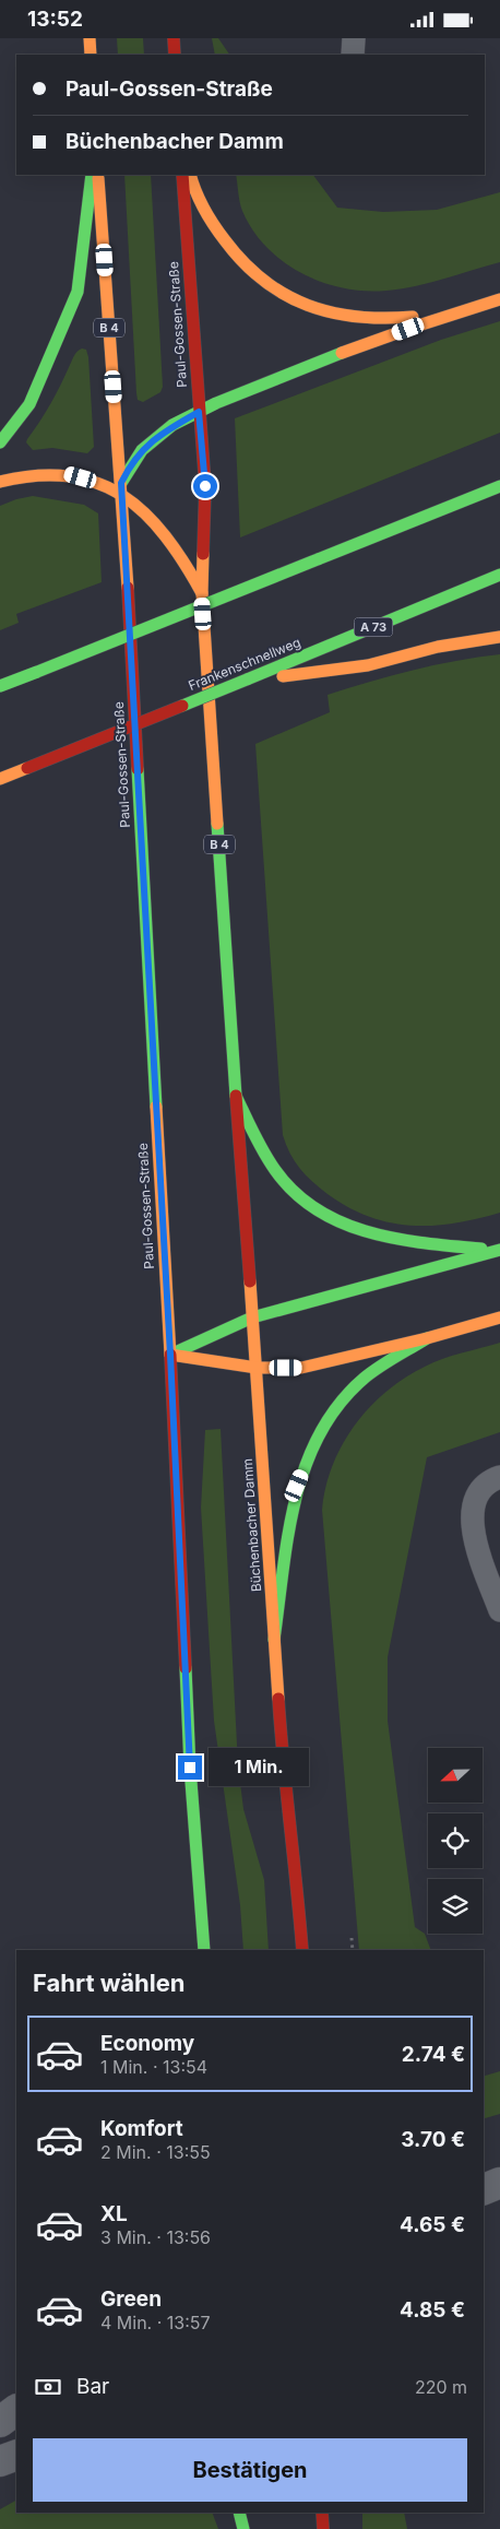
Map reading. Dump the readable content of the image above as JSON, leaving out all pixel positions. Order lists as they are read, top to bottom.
{
  "streets": {
    "main road": [
      "Paul-Gossen-Straße",
      "B 4",
      "A 73",
      "Frankenschnellweg",
      "Büchenbacher Damm"
    ]
  },
  "crossings": [
    ["Paul-Gossen-Straße", "Büchenbacher Damm"]
  ],
  "north": "left",
  "page": {
    "status": "13:52",
    "banner": ["Paul-Gossen-Straße", "Büchenbacher Damm"],
    "bubble": "1 Min.",
    "heading": "Fahrt wählen",
    "list": [
      {
        "name": "Economy",
        "note": "1 Min. · 13:54",
        "value": "2.74 €"
      },
      {
        "name": "Komfort",
        "note": "2 Min. · 13:55",
        "value": "3.70 €"
      },
      {
        "name": "XL",
        "note": "3 Min. · 13:56",
        "value": "4.65 €"
      },
      {
        "name": "Green",
        "note": "4 Min. · 13:57",
        "value": "4.85 €"
      }
    ],
    "pay": ["Bar", "220 m"],
    "buttons": "Bestätigen"
  }
}
